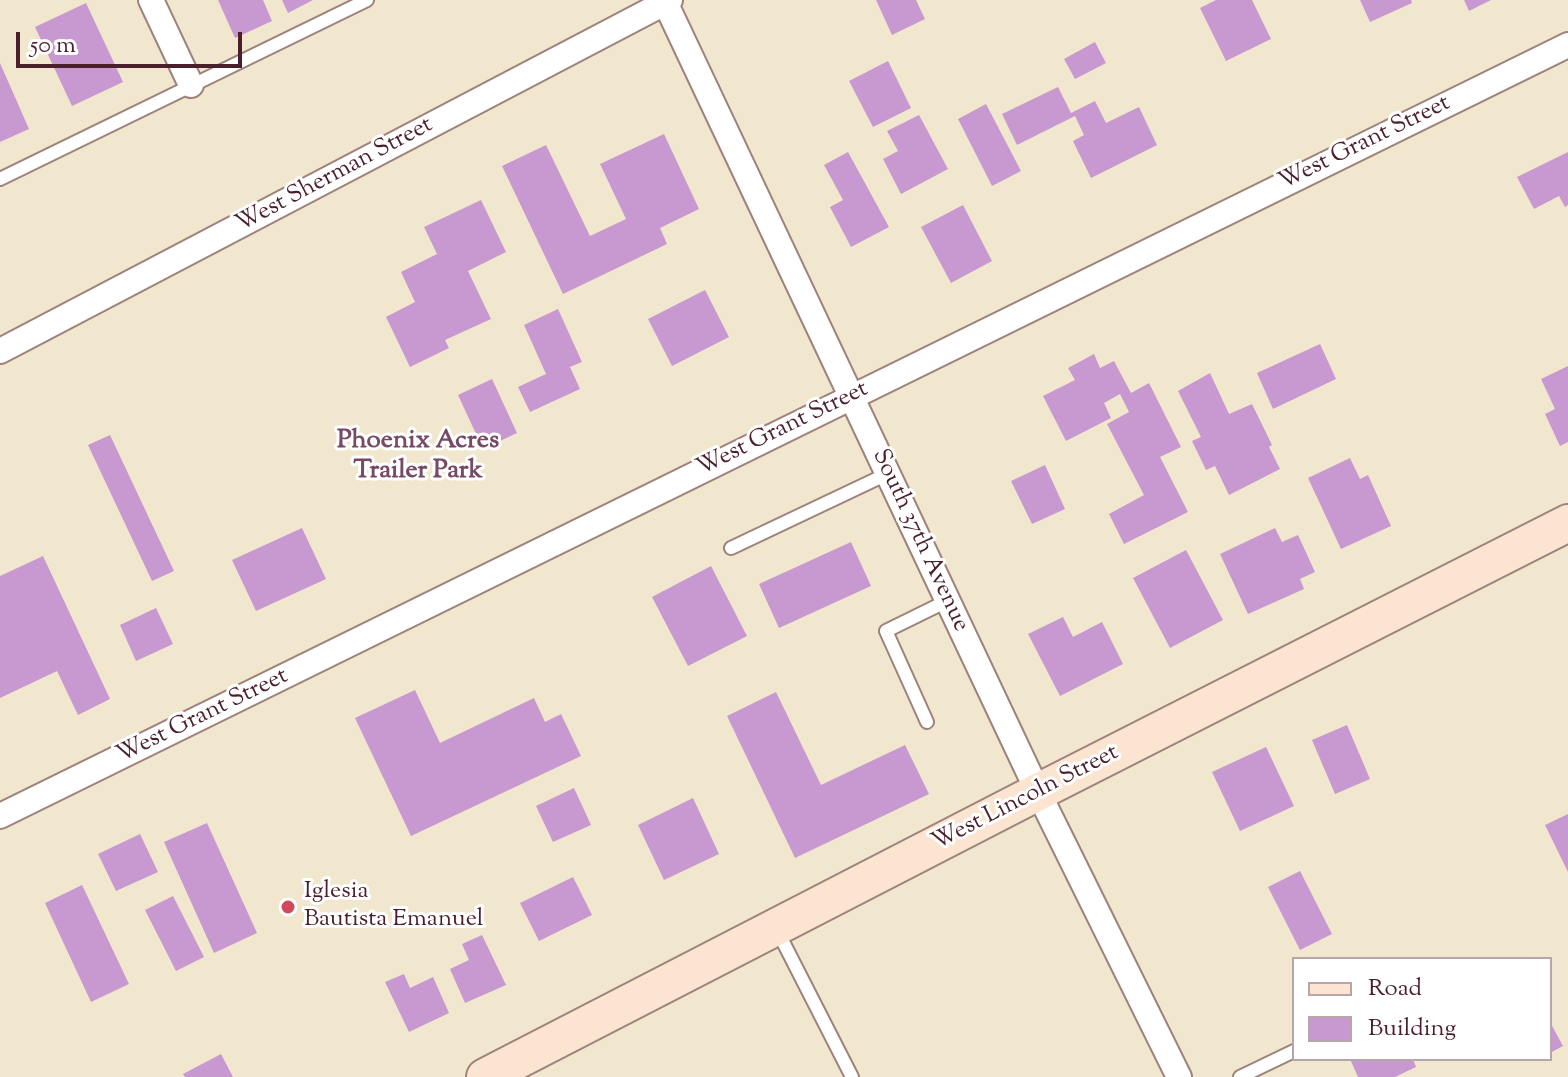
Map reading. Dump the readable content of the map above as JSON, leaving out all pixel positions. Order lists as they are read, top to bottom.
{
  "streets": {
    "street": [
      "West Grant Street",
      "West Sherman Street",
      "South 37th Avenue",
      "West Lincoln Street"
    ]
  },
  "crossings": [
    ["West Grant Street", "South 37th Avenue"],
    ["West Sherman Street", "South 37th Avenue"],
    ["South 37th Avenue", "West Lincoln Street"]
  ],
  "districts": ["Phoenix Acres Trailer Park"],
  "places": ["Iglesia Bautista Emanuel"],
  "legend": ["Road", "Building"],
  "scale_bar": "50 m"
}
